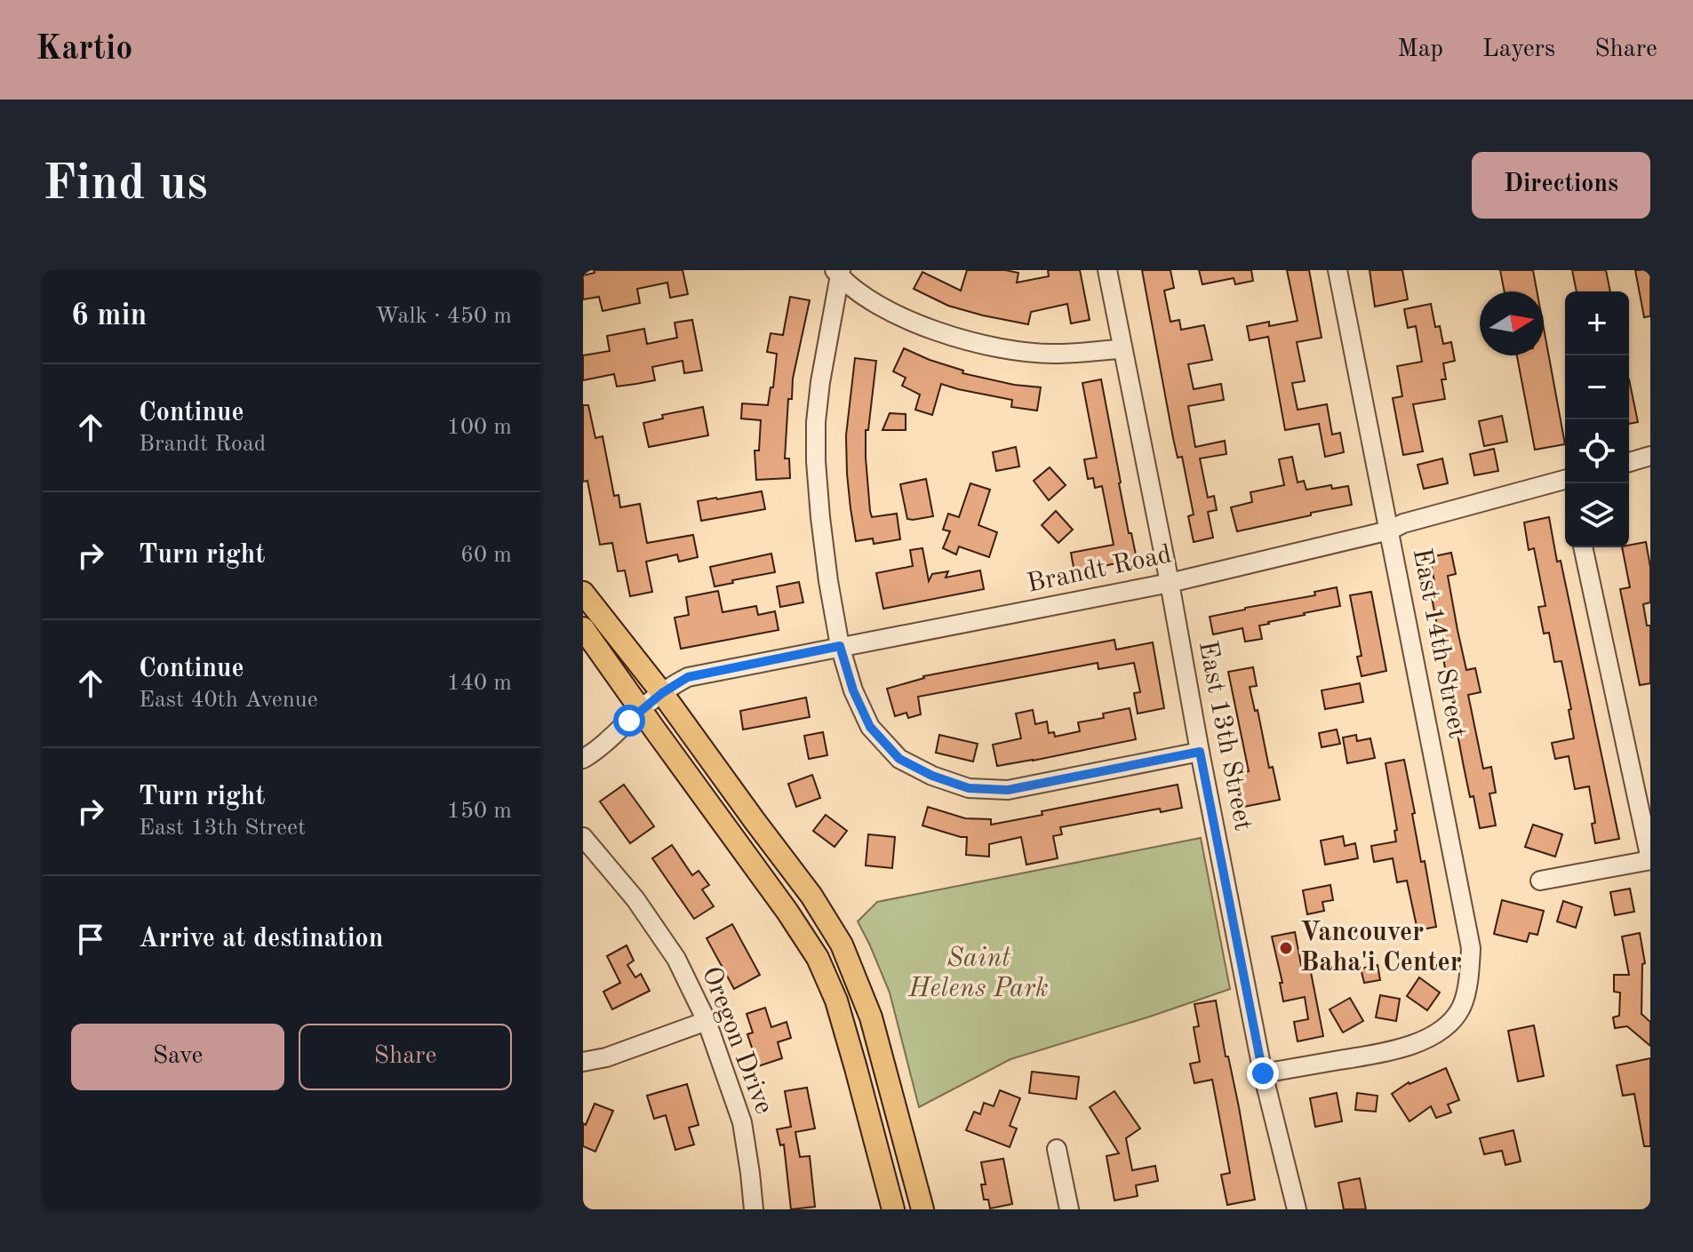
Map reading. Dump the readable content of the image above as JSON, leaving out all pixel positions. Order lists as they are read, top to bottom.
{
  "streets": {
    "street": [
      "Brandt Road",
      "East 14th Street",
      "East 13th Street",
      "Oregon Drive"
    ]
  },
  "crossings": [
    ["Brandt Road", "East 14th Street"],
    ["Brandt Road", "East 13th Street"],
    ["East 14th Street", "East 13th Street"]
  ],
  "parks": ["Saint Helens Park"],
  "places": ["Vancouver Baha'i Center"],
  "north": "right",
  "page": {
    "header": "Kartio",
    "nav": ["Map", "Layers", "Share"],
    "buttons": [
      "Directions",
      ["Save", "Share"]
    ],
    "title": "Find us",
    "heading": ["6 min", "Walk · 450 m"],
    "map_buttons": ["+", "−"],
    "list": [
      ["Continue", "Brandt Road", "100 m"],
      ["Turn right", "60 m"],
      ["Continue", "East 40th Avenue", "140 m"],
      ["Turn right", "East 13th Street", "150 m"],
      "Arrive at destination"
    ]
  }
}
